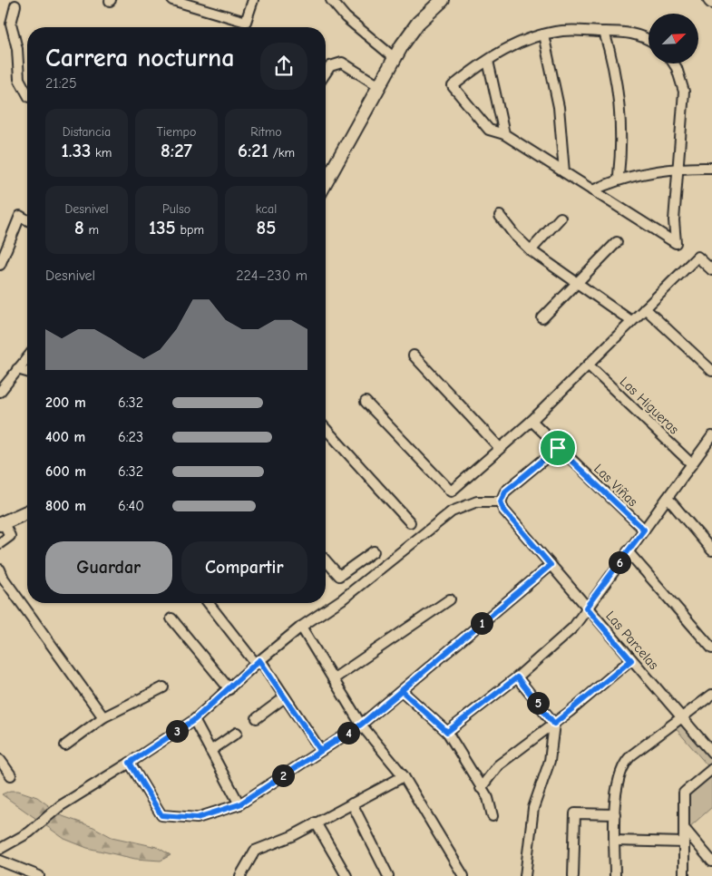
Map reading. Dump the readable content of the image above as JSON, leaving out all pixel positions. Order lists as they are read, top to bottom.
{
  "streets": {
    "street": ["Las Higueras", "Las Viñas", "Las Parcelas"]
  },
  "north": "top right",
  "page": {
    "heading": ["Carrera nocturna", "21:25"],
    "stats": [
      ["Distancia", "1.33 km"],
      ["Tiempo", "8:27"],
      ["Ritmo", "6:21 /km"],
      ["Desnivel", "8 m"],
      ["Pulso", "135 bpm"],
      ["kcal", "85"]
    ],
    "chart": ["Desnivel", "224–230 m"],
    "list": [
      {
        "name": "200 m",
        "note": "6:32"
      },
      {
        "name": "400 m",
        "note": "6:23"
      },
      {
        "name": "600 m",
        "note": "6:32"
      },
      {
        "name": "800 m",
        "note": "6:40"
      }
    ],
    "buttons": ["Guardar", "Compartir"],
    "pins": [
      "6",
      "1",
      "5",
      "3",
      "4",
      "2"
    ]
  }
}
